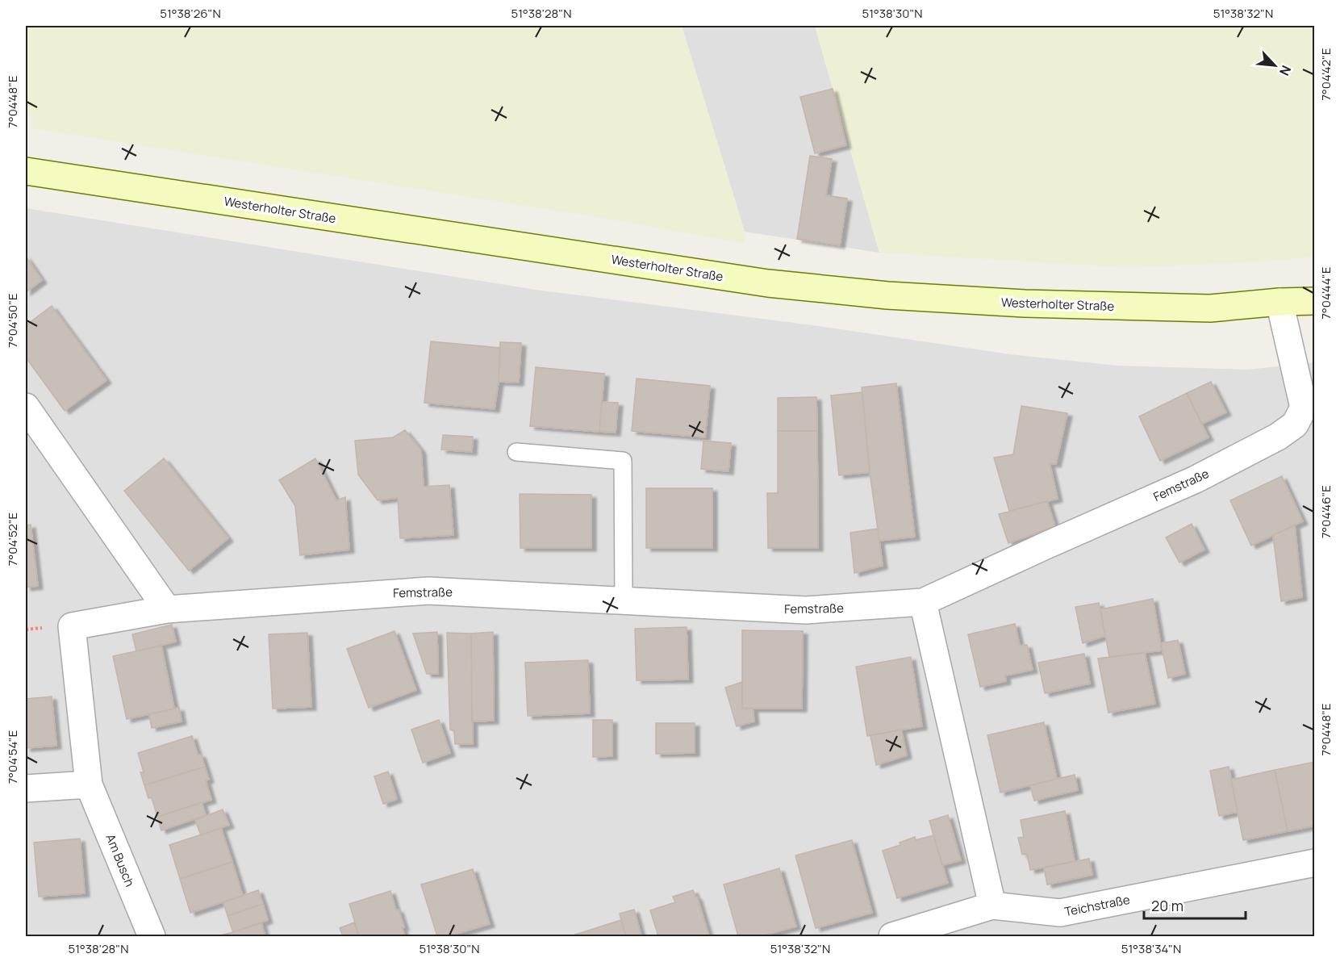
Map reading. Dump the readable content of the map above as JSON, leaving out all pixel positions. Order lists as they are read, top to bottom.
{
  "streets": {
    "main road": ["Westerholter Straße"],
    "street": ["Femstraße", "Am Busch", "Teichstraße"]
  },
  "crossings": [
    ["Westerholter Straße", "Femstraße"],
    ["Femstraße", "Am Busch"]
  ],
  "scale_bar": "20 m",
  "north": "bottom right",
  "coordinates": [
    "51°38'26\"N",
    "51°38'28\"N",
    "51°38'30\"N",
    "51°38'32\"N",
    "7°04'42\"E",
    "7°04'48\"E",
    "7°04'44\"E",
    "7°04'50\"E",
    "7°04'46\"E",
    "7°04'52\"E",
    "7°04'54\"E",
    "51°38'34\"N"
  ]
}
